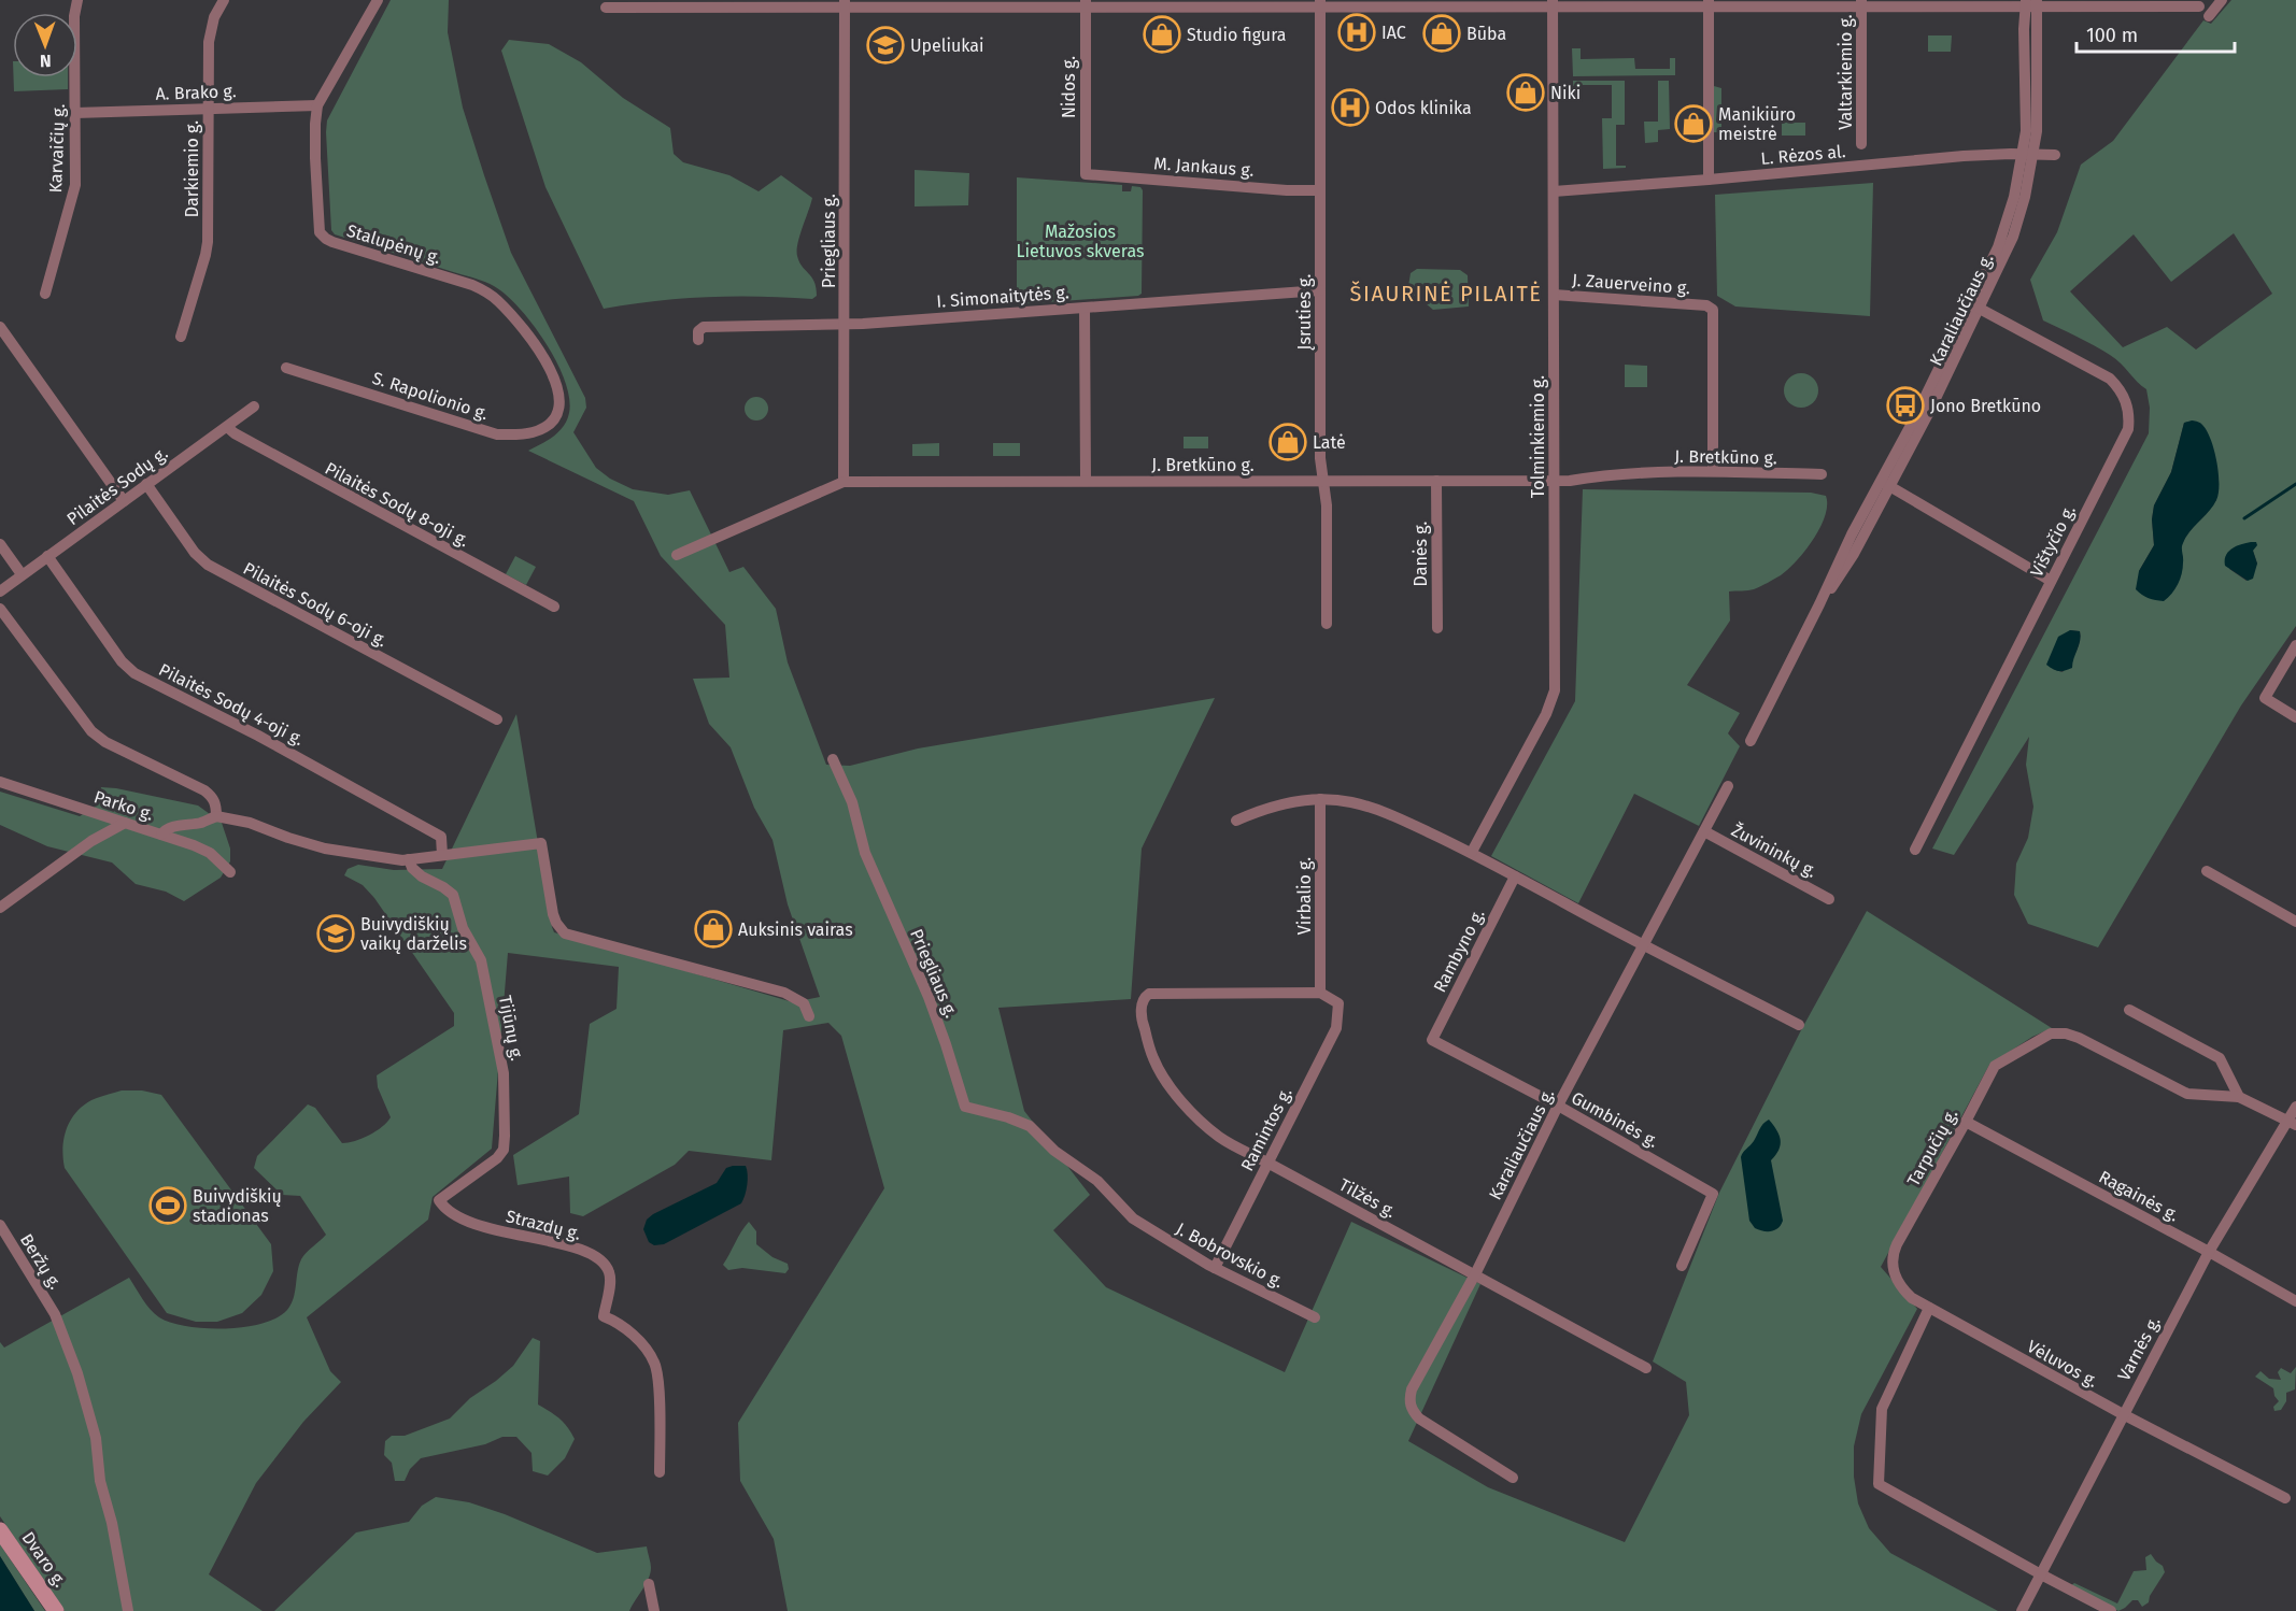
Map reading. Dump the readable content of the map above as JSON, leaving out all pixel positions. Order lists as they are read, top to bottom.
{
  "streets": {
    "main road": ["Dvaro g."],
    "street": [
      "Valtarkiemio g.",
      "Nidos g.",
      "A. Brako g.",
      "Karvaičių g.",
      "L. Rėzos al.",
      "M. Jankaus g.",
      "Darkiemio g.",
      "Priegliaus g.",
      "Stalupėnų g.",
      "J. Zauerveino g.",
      "I. Simonaitytės g.",
      "Karaliaučiaus g.",
      "Įsruties g.",
      "S. Rapolionio g.",
      "Tolminkiemio g.",
      "J. Bretkūno g.",
      "Pilaitės Sodų g.",
      "Pilaitės Sodų 8-oji g.",
      "Vištyčio g.",
      "Danės g.",
      "Pilaitės Sodų 6-oji g.",
      "Pilaitės Sodų 4-oji g.",
      "Parko g.",
      "Žuvininkų g.",
      "Virbalio g.",
      "Rambyno g.",
      "Tijūnų g.",
      "Gumbinės g.",
      "Ramintos g.",
      "Tarpučių g.",
      "Ragainės g.",
      "Tilžės g.",
      "Strazdų g.",
      "J. Bobrovskio g.",
      "Beržų g.",
      "Varnės g.",
      "Vėluvos g."
    ]
  },
  "crossings": [
    ["Nidos g.", "M. Jankaus g."],
    ["A. Brako g.", "Karvaičių g."],
    ["A. Brako g.", "Darkiemio g."],
    ["A. Brako g.", "Stalupėnų g."],
    ["L. Rėzos al.", "Karaliaučiaus g."],
    ["L. Rėzos al.", "Tolminkiemio g."],
    ["M. Jankaus g.", "Įsruties g."],
    ["Priegliaus g.", "I. Simonaitytės g."],
    ["Priegliaus g.", "J. Bretkūno g."],
    ["Priegliaus g.", "J. Bobrovskio g."],
    ["Stalupėnų g.", "S. Rapolionio g."],
    ["J. Zauerveino g.", "Tolminkiemio g."],
    ["J. Zauerveino g.", "J. Bretkūno g."],
    ["I. Simonaitytės g.", "Įsruties g."],
    ["Karaliaučiaus g.", "Vištyčio g."],
    ["Karaliaučiaus g.", "Žuvininkų g."],
    ["Karaliaučiaus g.", "Gumbinės g."],
    ["Karaliaučiaus g.", "Tilžės g."],
    ["Įsruties g.", "J. Bretkūno g."],
    ["Tolminkiemio g.", "J. Bretkūno g."],
    ["J. Bretkūno g.", "Danės g."],
    ["Pilaitės Sodų g.", "Pilaitės Sodų 8-oji g."],
    ["Pilaitės Sodų g.", "Pilaitės Sodų 6-oji g."],
    ["Pilaitės Sodų g.", "Pilaitės Sodų 4-oji g."],
    ["Virbalio g.", "Ramintos g."],
    ["Virbalio g.", "Tilžės g."],
    ["Rambyno g.", "Gumbinės g."],
    ["Tijūnų g.", "Strazdų g."],
    ["Ramintos g.", "Tilžės g."],
    ["Ramintos g.", "J. Bobrovskio g."],
    ["Tarpučių g.", "Ragainės g."],
    ["Tarpučių g.", "Vėluvos g."],
    ["Ragainės g.", "Varnės g."],
    ["Varnės g.", "Vėluvos g."]
  ],
  "districts": ["ŠIAURINĖ PILAITĖ"],
  "parks": ["Mažosios Lietuvos skveras"],
  "places": {
    "hospital": ["IAC", "Odos klinika"],
    "shop": [
      "Būba",
      "Studio figura",
      "Niki",
      "Manikiūro meistrė",
      "Latė",
      "Auksinis vairas"
    ],
    "school or university": ["Upeliukai", "Buivydiškių vaikų darželis"],
    "bus stop": ["Jono Bretkūno"],
    "sports": ["Buivydiškių stadionas"]
  },
  "scale_bar": "100 m",
  "north": "bottom"
}
